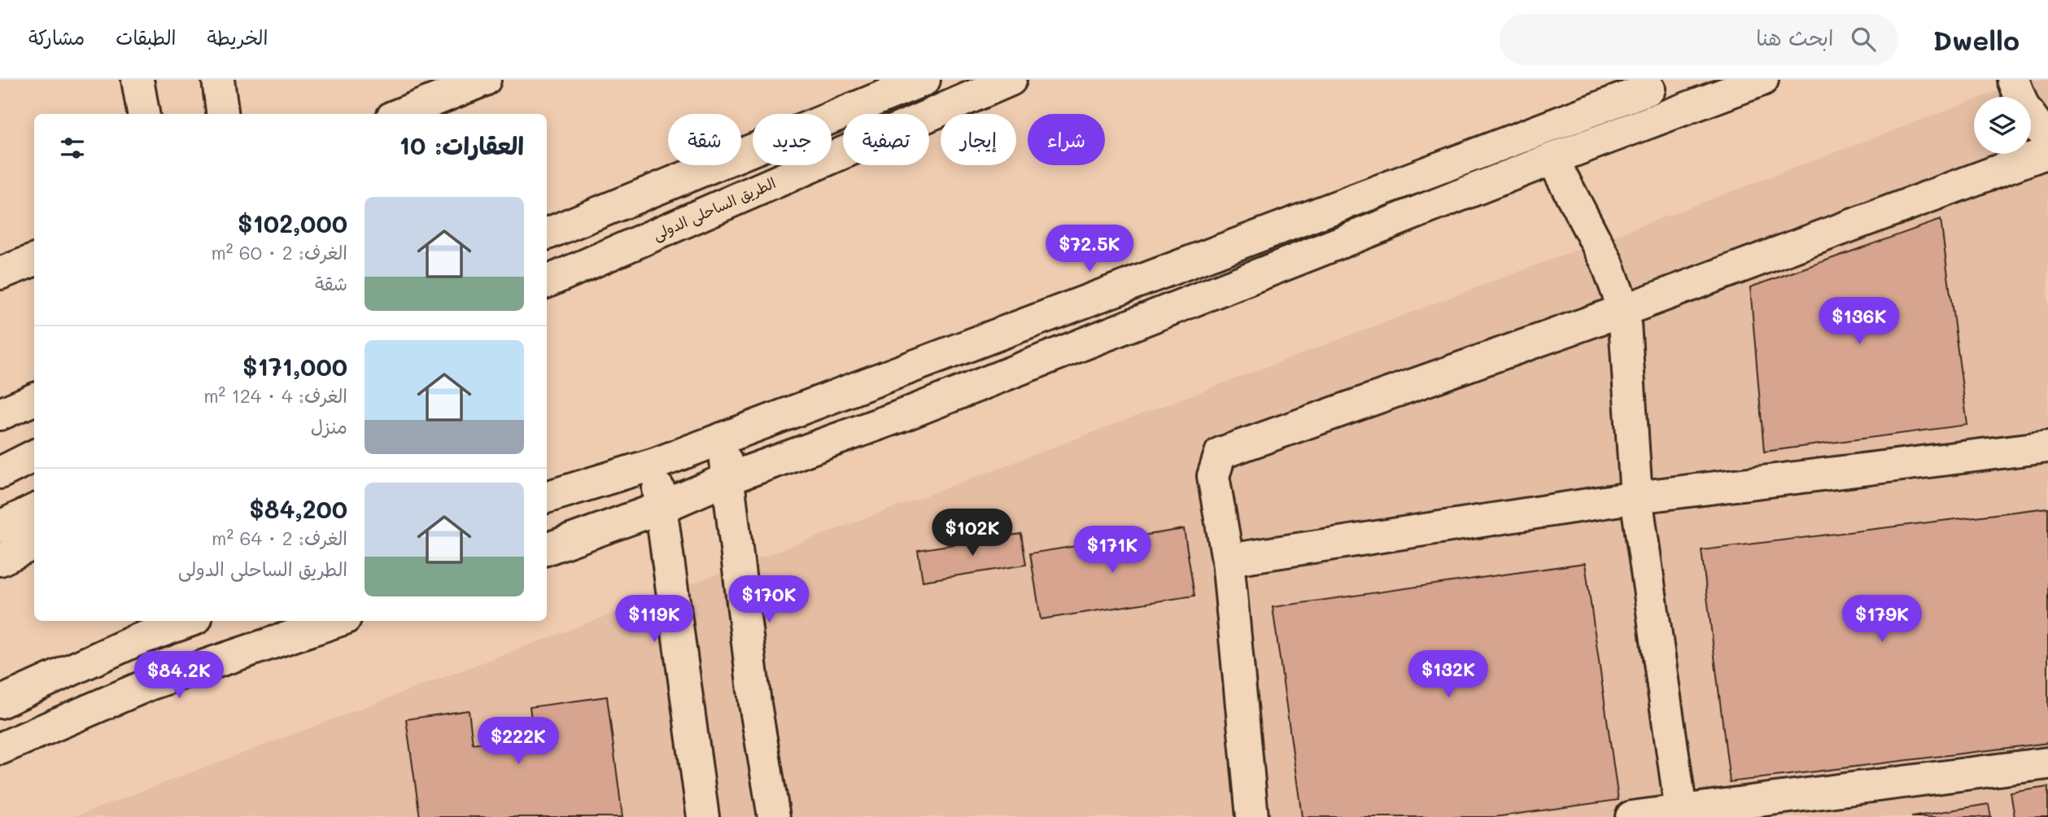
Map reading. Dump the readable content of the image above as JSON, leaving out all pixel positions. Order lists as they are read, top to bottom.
{
  "streets": {
    "main road": ["الطريق الساحلى الدولى"]
  },
  "page": {
    "header": "Dwello",
    "search": "ابحث هنا",
    "nav": ["الخريطة", "الطبقات", "مشاركة"],
    "chip": [
      "شراء",
      "إيجار",
      "تصفية",
      "جديد",
      "شقة"
    ],
    "heading": "العقارات: 10",
    "list": [
      {
        "name": "$102,000",
        "note": "الغرف: 2 · 60 m² · شقة"
      },
      {
        "name": "$171,000",
        "note": "الغرف: 4 · 124 m² · منزل"
      },
      {
        "name": "$84,200",
        "note": "الغرف: 2 · 64 m² · الطريق الساحلى الدولى"
      }
    ],
    "price": [
      "$72.5K",
      "$136K",
      "$102K",
      "$171K",
      "$170K",
      "$119K",
      "$179K",
      "$132K",
      "$84.2K",
      "$222K"
    ]
  }
}
